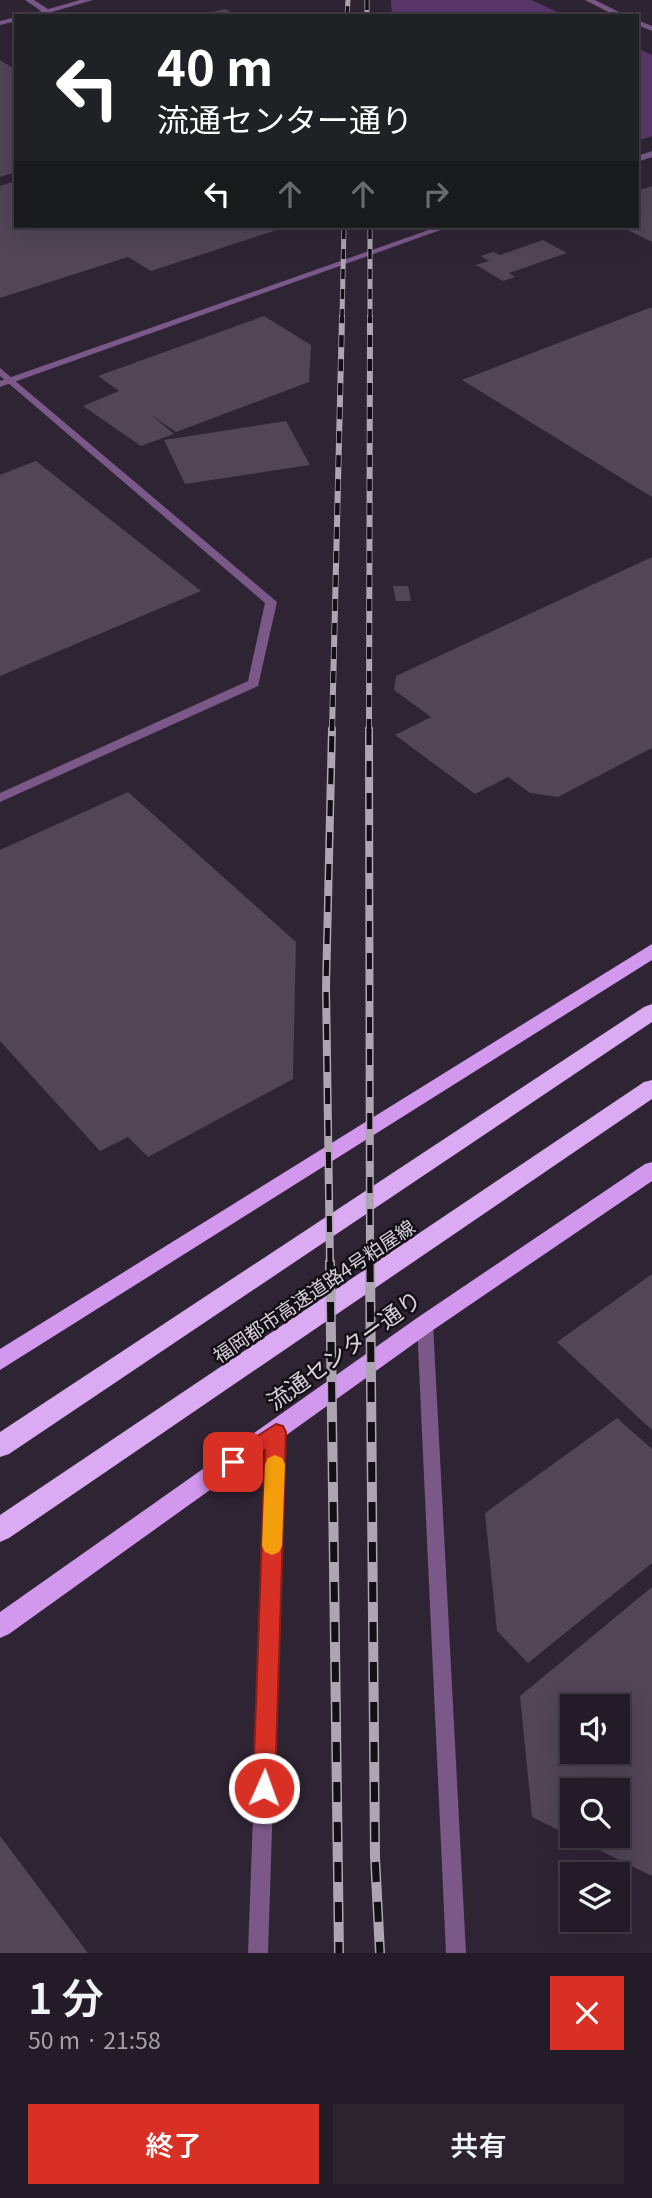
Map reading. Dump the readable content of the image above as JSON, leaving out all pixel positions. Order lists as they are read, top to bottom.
{
  "streets": {
    "highway": ["福岡都市高速道路4号粕屋線", "流通センター通り"]
  },
  "page": {
    "turn": ["40 m", "流通センター通り"],
    "heading": ["1 分", "50 m · 21:58"],
    "buttons": ["終了", "共有"]
  }
}
